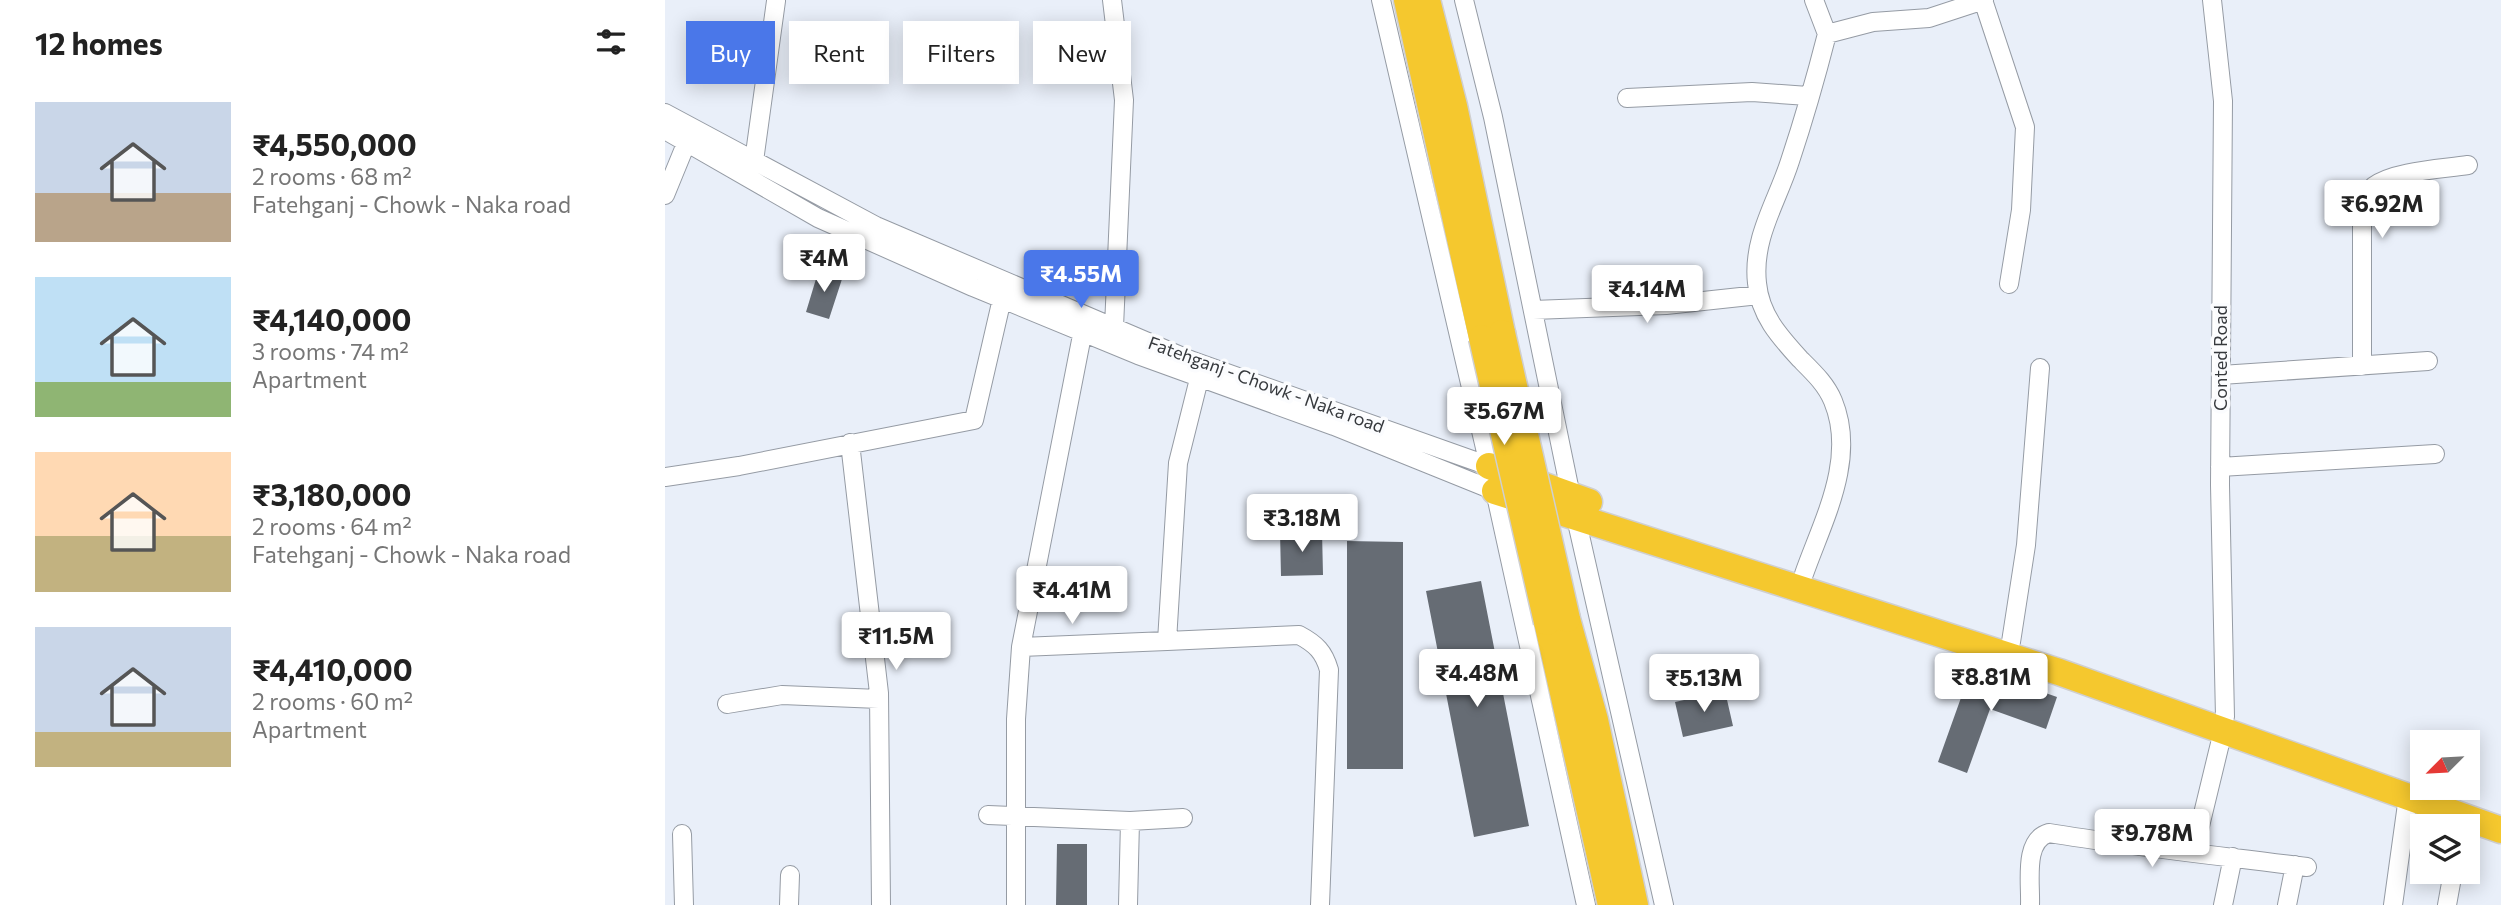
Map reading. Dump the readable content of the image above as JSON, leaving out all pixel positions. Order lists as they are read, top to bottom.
{
  "streets": {
    "highway": ["Fatehganj - Chowk - Naka road"],
    "street": ["Conted Road"]
  },
  "north": "bottom left",
  "page": {
    "heading": "12 homes",
    "chip": [
      "Buy",
      "Rent",
      "Filters",
      "New"
    ],
    "list": [
      {
        "name": "₹4,550,000",
        "note": "2 rooms · 68 m² · Fatehganj - Chowk - Naka road"
      },
      {
        "name": "₹4,140,000",
        "note": "3 rooms · 74 m² · Apartment"
      },
      {
        "name": "₹3,180,000",
        "note": "2 rooms · 64 m² · Fatehganj - Chowk - Naka road"
      },
      {
        "name": "₹4,410,000",
        "note": "2 rooms · 60 m² · Apartment"
      }
    ],
    "price": [
      "₹6.92M",
      "₹4M",
      "₹4.55M",
      "₹4.14M",
      "₹5.67M",
      "₹3.18M",
      "₹4.41M",
      "₹11.5M",
      "₹4.48M",
      "₹8.81M",
      "₹5.13M",
      "₹9.78M"
    ]
  }
}
